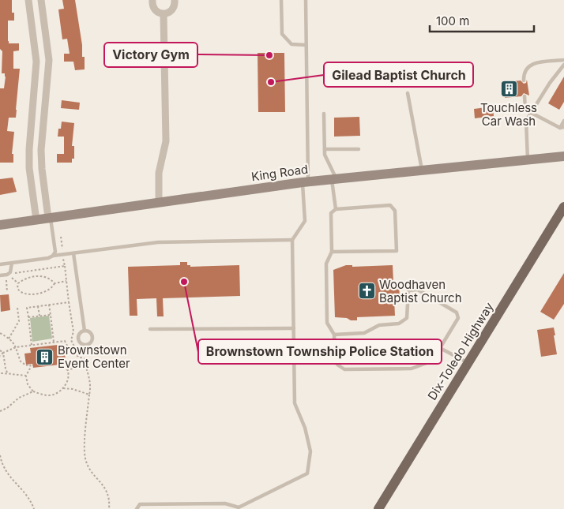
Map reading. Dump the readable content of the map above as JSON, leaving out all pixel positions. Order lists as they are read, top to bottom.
{
  "streets": {
    "main road": ["King Road", "Dix-Toledo Highway"]
  },
  "places": {
    "other": ["Victory Gym", "Gilead Baptist Church", "Brownstown Township Police Station"],
    "building": ["Touchless Car Wash", "Brownstown Event Center"],
    "church": ["Woodhaven Baptist Church"]
  },
  "scale_bar": "100 m"
}
